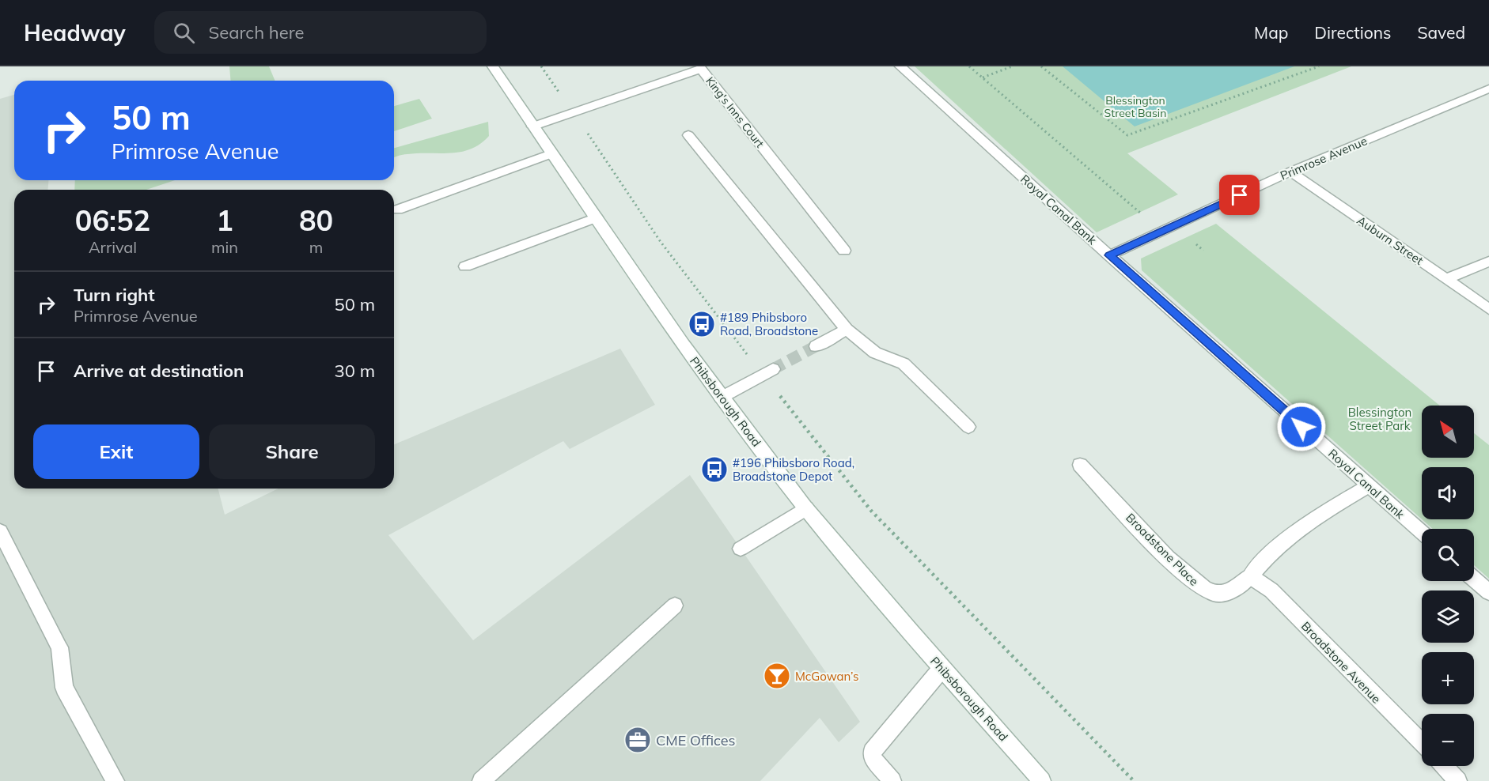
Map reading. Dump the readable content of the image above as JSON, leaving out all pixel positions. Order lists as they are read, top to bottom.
{
  "streets": {
    "street": [
      "King's Inns Court",
      "Primrose Avenue",
      "Royal Canal Bank",
      "Auburn Street",
      "Phibsborough Road",
      "Broadstone Place",
      "Broadstone Avenue"
    ]
  },
  "crossings": [
    ["King's Inns Court", "Phibsborough Road"],
    ["Primrose Avenue", "Royal Canal Bank"],
    ["Primrose Avenue", "Auburn Street"],
    ["Royal Canal Bank", "Broadstone Place"],
    ["Broadstone Place", "Broadstone Avenue"]
  ],
  "parks": ["Blessington Street Basin", "Blessington Street Park"],
  "places": {
    "bus stop": ["#189 Phibsboro Road, Broadstone", "#196 Phibsboro Road, Broadstone Depot"],
    "bar": ["McGowan’s"],
    "office": ["CME Offices"]
  },
  "north": "top left",
  "page": {
    "header": "Headway",
    "search": "Search here",
    "nav": ["Map", "Directions", "Saved"],
    "turn": ["50 m", "Primrose Avenue"],
    "eta": [
      "06:52",
      "Arrival",
      "1",
      "min",
      "80",
      "m"
    ],
    "list": [
      {
        "name": "Turn right",
        "note": "Primrose Avenue",
        "value": "50 m"
      },
      {
        "name": "Arrive at destination",
        "value": "30 m"
      }
    ],
    "map_buttons": ["+", "−"],
    "buttons": ["Exit", "Share"]
  }
}
